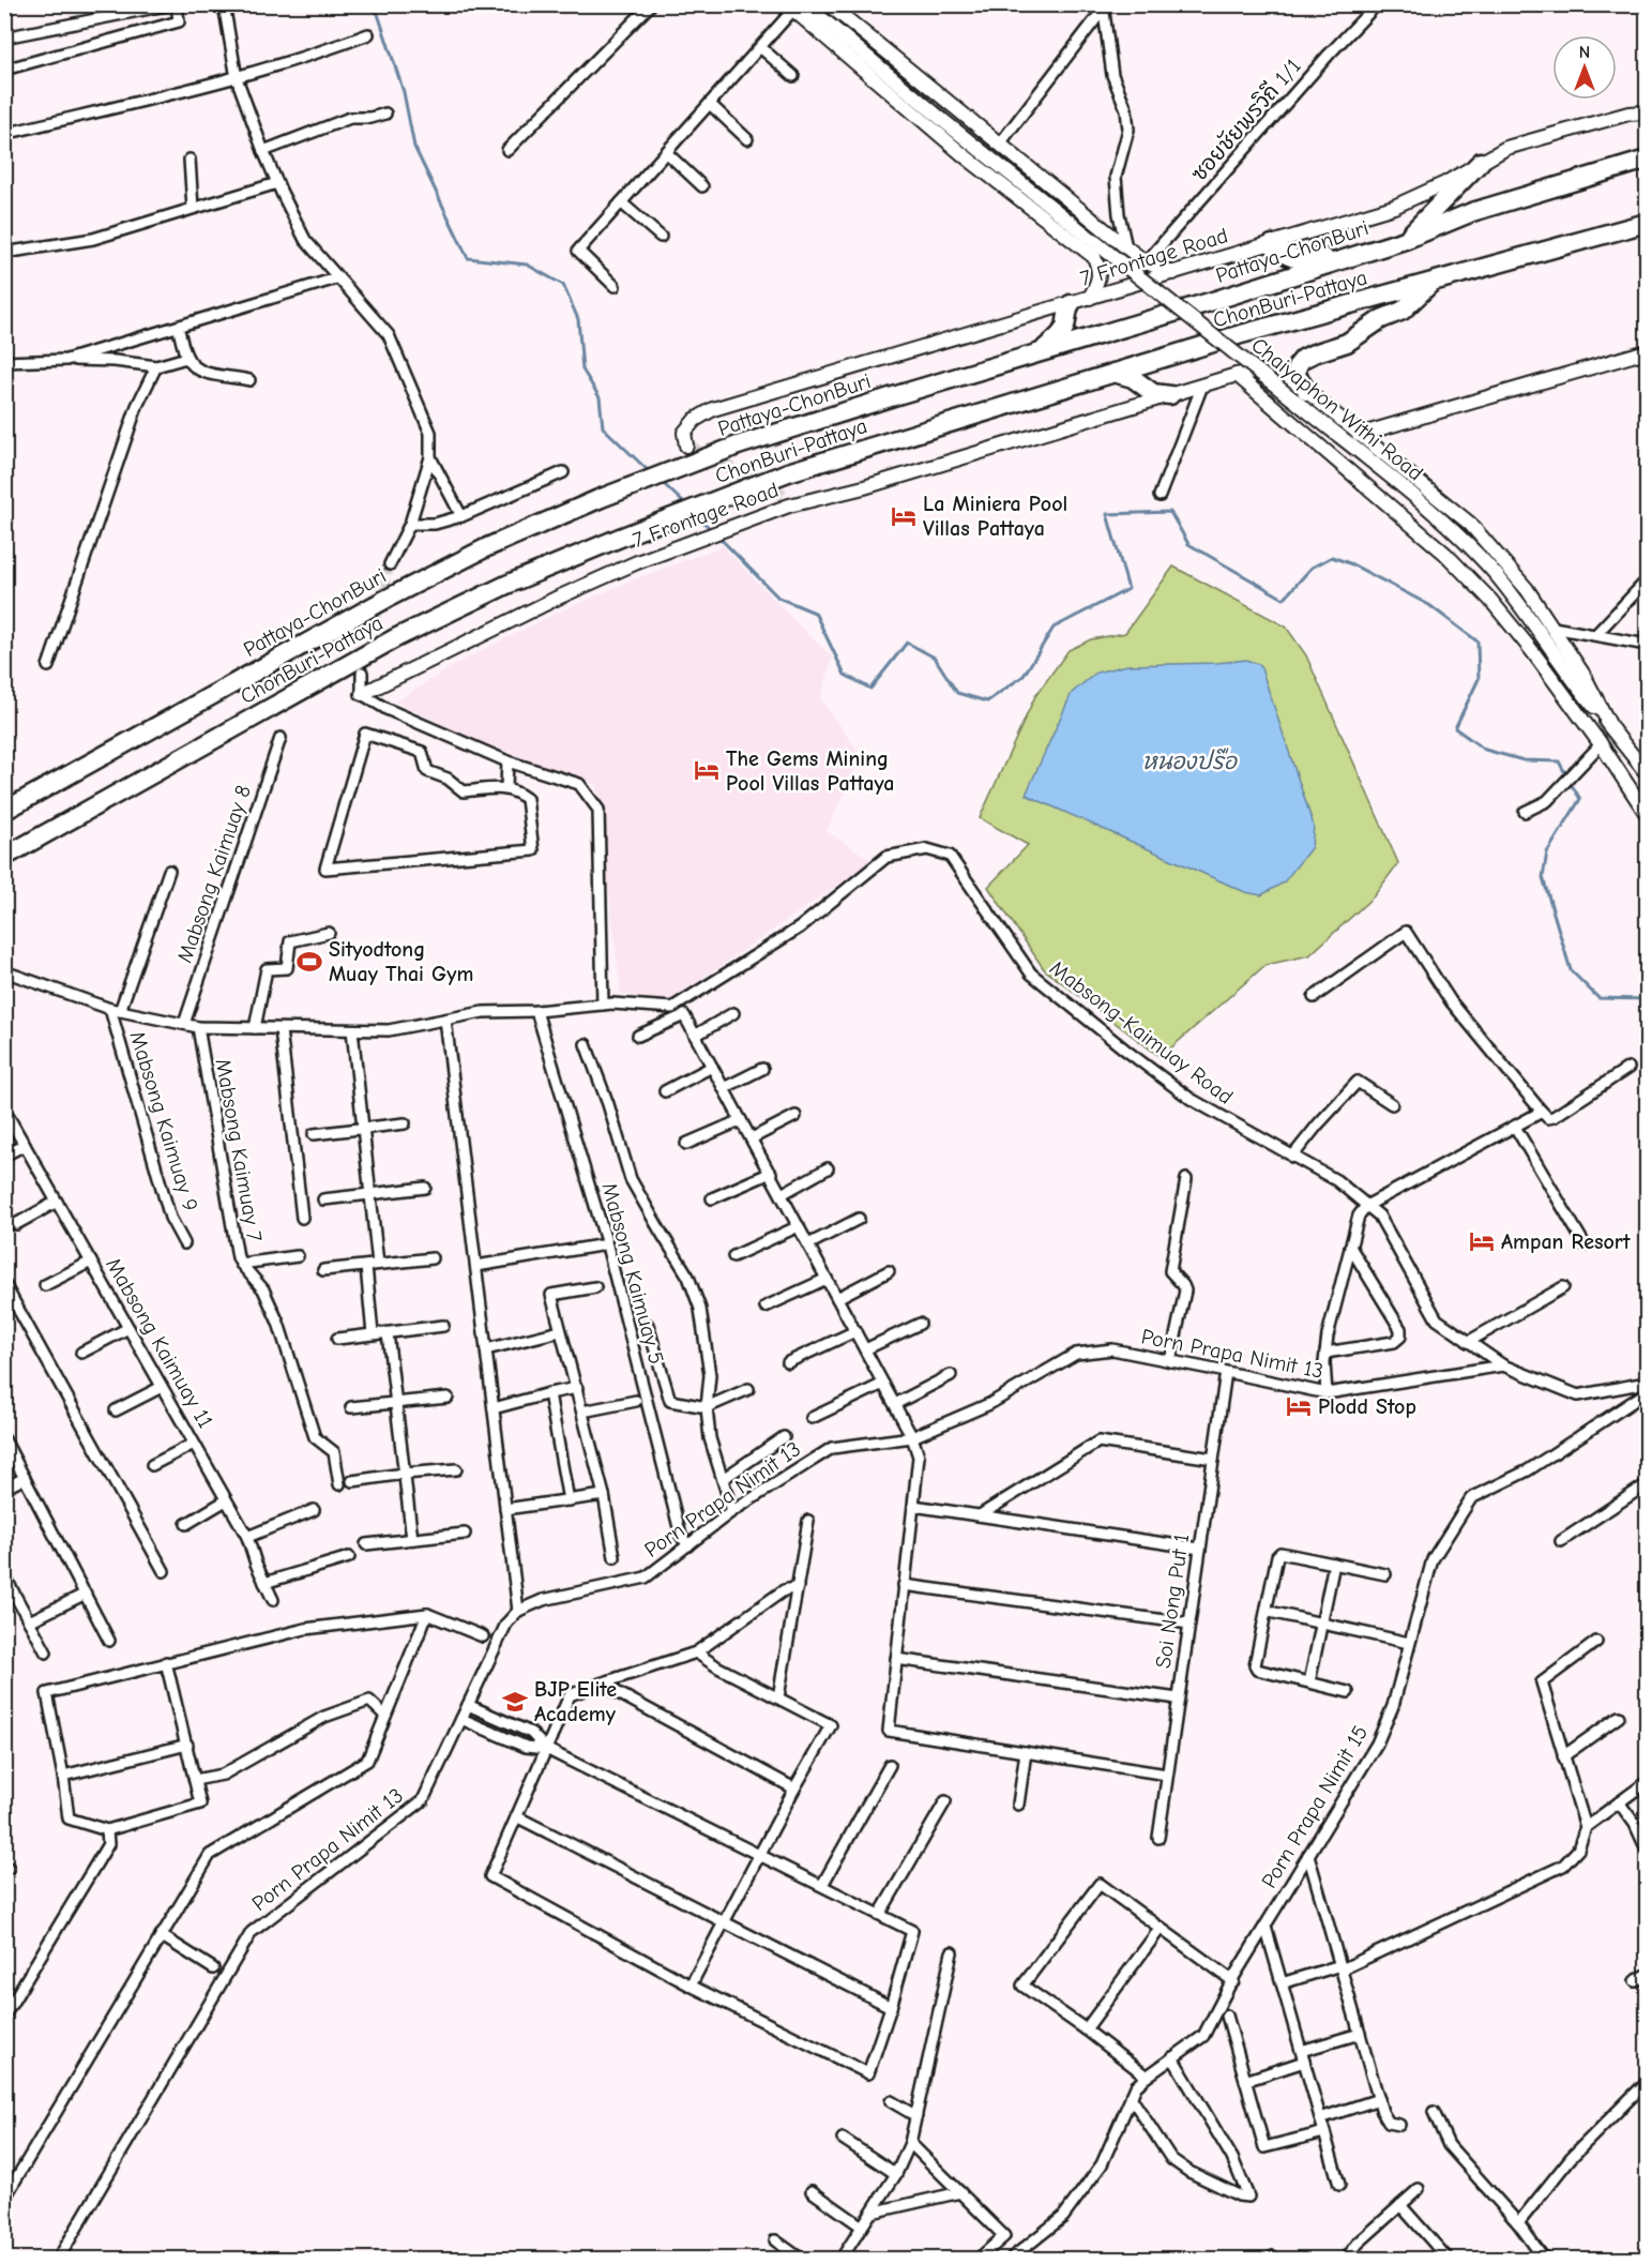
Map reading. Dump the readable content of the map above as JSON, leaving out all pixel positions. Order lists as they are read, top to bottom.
{
  "streets": {
    "highway": ["Pattaya-ChonBuri", "ChonBuri-Pattaya"],
    "main road": ["7 Frontage Road", "Chaiyaphon Withi Road"],
    "street": [
      "ซอยชัยพรวิถี 1/1",
      "Mabsong Kaimuay 8",
      "Mabsong-Kaimuay Road",
      "Mabsong Kaimuay 9",
      "Mabsong Kaimuay 7",
      "Mabsong Kaimuay 5",
      "Mabsong Kaimuay 11",
      "Porn Prapa Nimit 13",
      "Soi Nong Put 1",
      "Porn Prapa Nimit 15"
    ]
  },
  "crossings": [
    ["7 Frontage Road", "Chaiyaphon Withi Road"],
    ["Mabsong Kaimuay 8", "Mabsong-Kaimuay Road"],
    ["Mabsong-Kaimuay Road", "Mabsong Kaimuay 9"],
    ["Mabsong-Kaimuay Road", "Mabsong Kaimuay 7"],
    ["Mabsong-Kaimuay Road", "Mabsong Kaimuay 5"],
    ["Mabsong-Kaimuay Road", "Porn Prapa Nimit 13"],
    ["Mabsong Kaimuay 5", "Porn Prapa Nimit 13"],
    ["Porn Prapa Nimit 13", "Soi Nong Put 1"]
  ],
  "water": ["หนองปรือ"],
  "places": {
    "hotel": [
      "La Miniera Pool Villas Pattaya",
      "The Gems Mining Pool Villas Pattaya",
      "Ampan Resort",
      "Plodd Stop"
    ],
    "sports": ["Sityodtong Muay Thai Gym"],
    "school or university": ["BJP Elite Academy"]
  },
  "north": "top"
}
